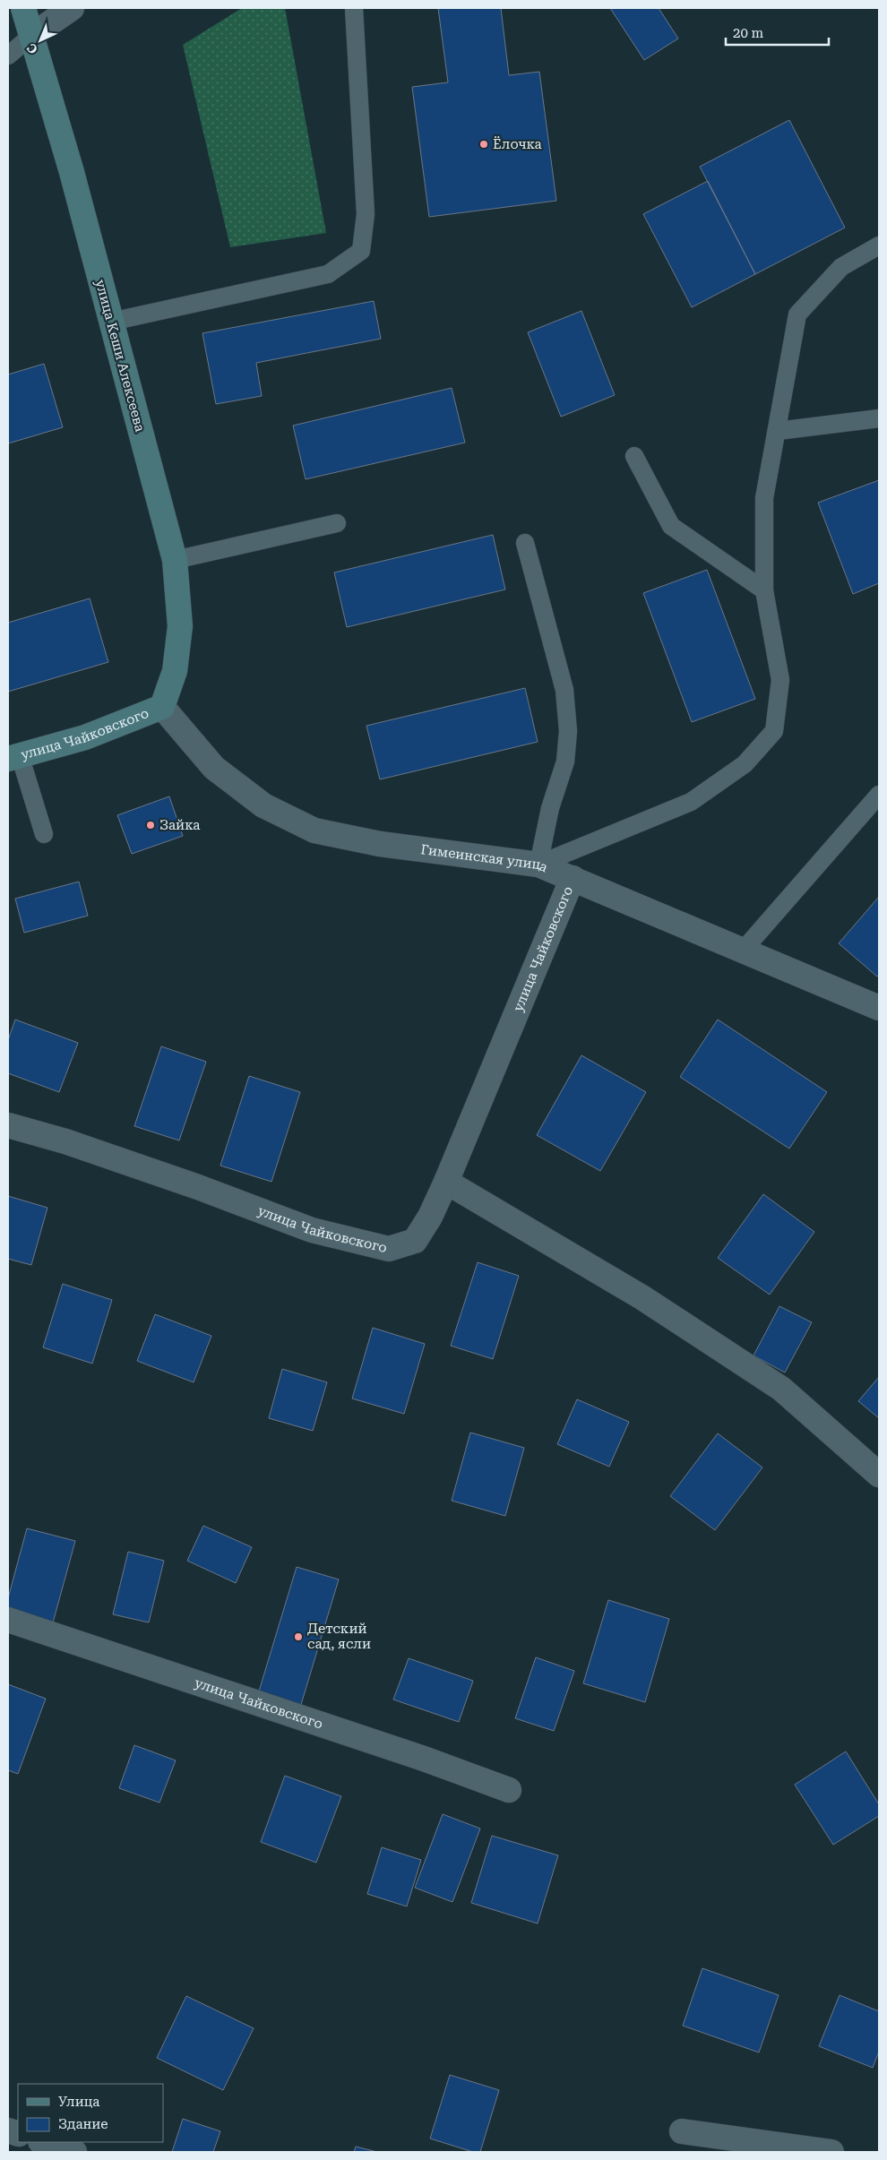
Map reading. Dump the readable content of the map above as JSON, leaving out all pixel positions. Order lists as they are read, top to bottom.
{
  "streets": {
    "main road": ["улица Кеши Алексеева", "улица Чайковского"],
    "street": ["Гимеинская улица"]
  },
  "crossings": [
    ["улица Кеши Алексеева", "улица Чайковского"],
    ["улица Кеши Алексеева", "Гимеинская улица"],
    ["улица Чайковского", "Гимеинская улица"]
  ],
  "places": ["Ёлочка", "Зайка", "Детский сад, ясли"],
  "legend": ["Улица", "Здание"],
  "scale_bar": "20 m",
  "north": "bottom left"
}
